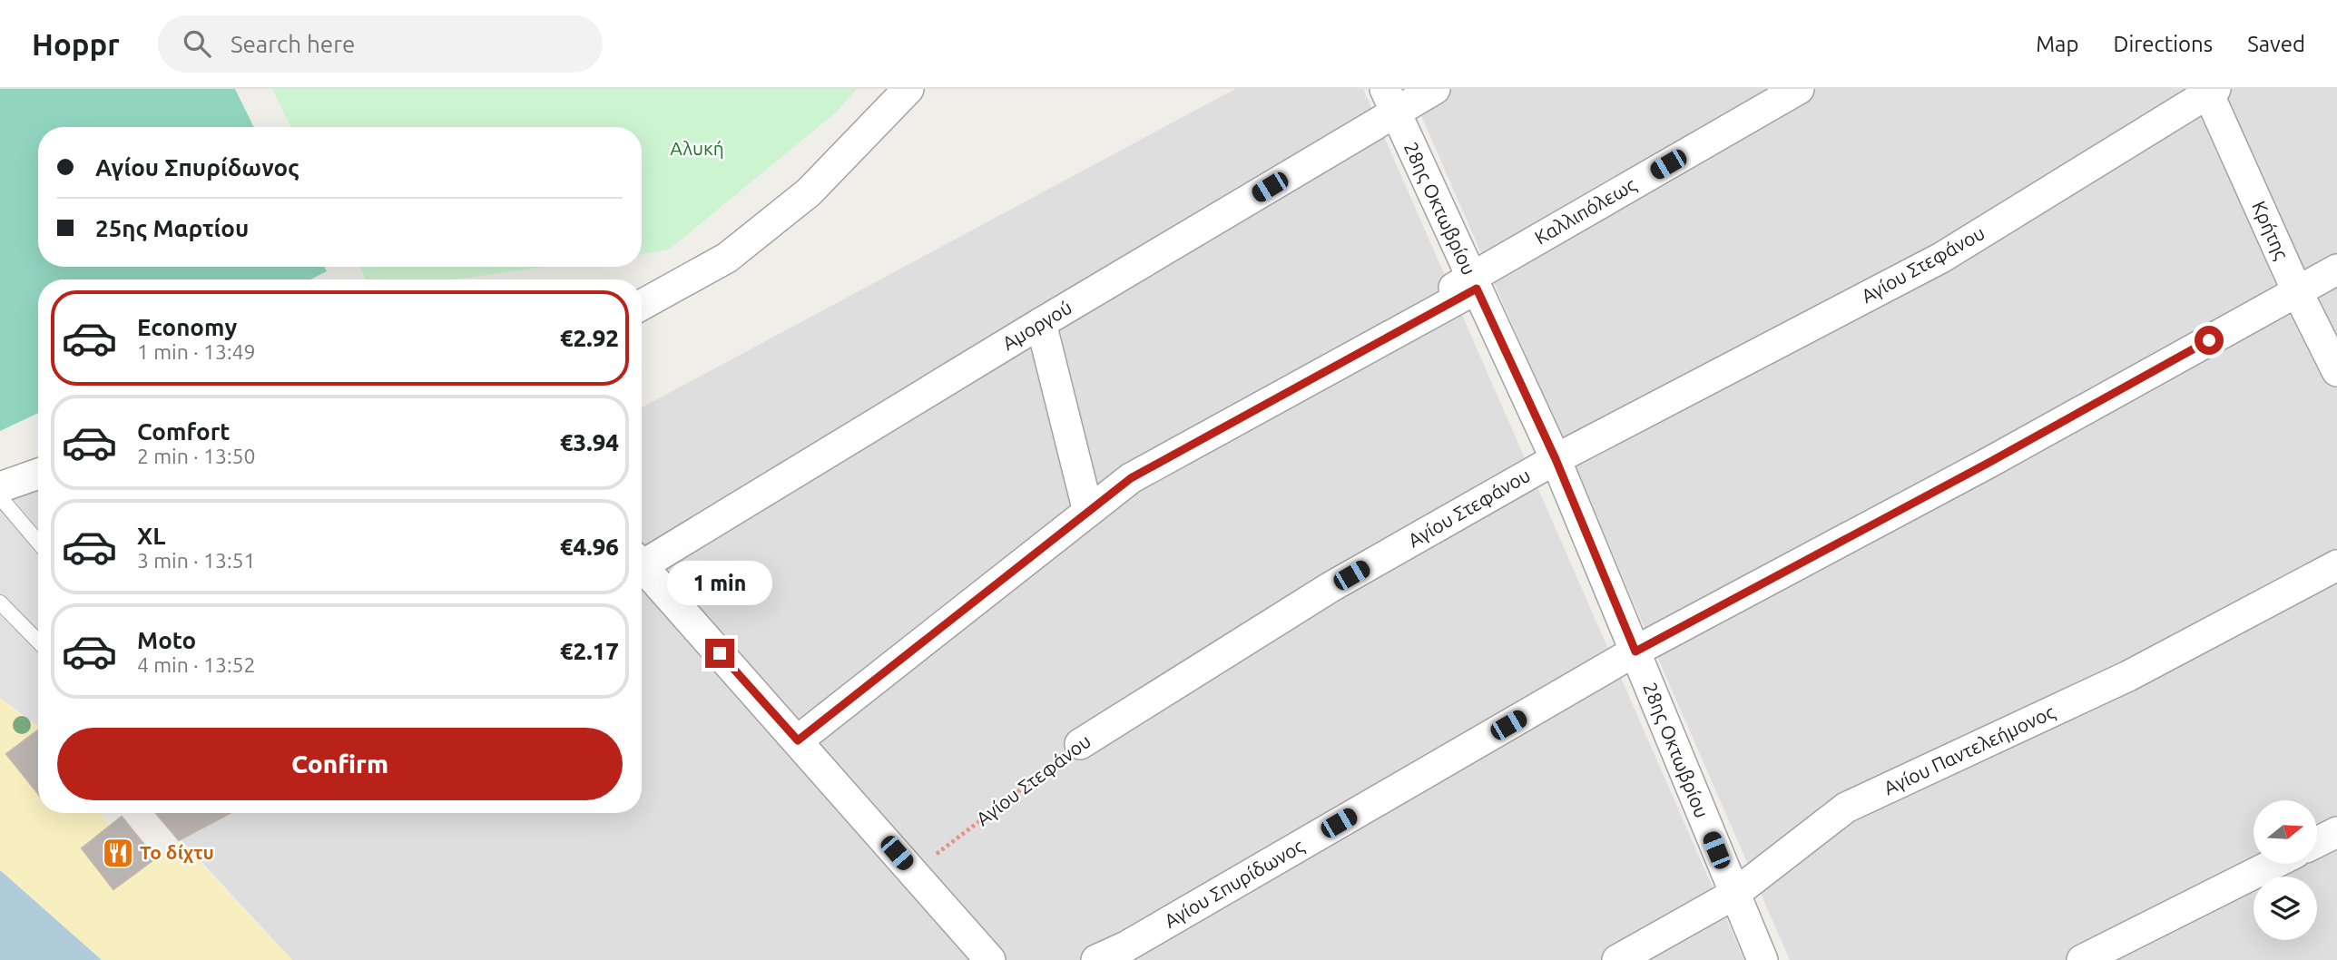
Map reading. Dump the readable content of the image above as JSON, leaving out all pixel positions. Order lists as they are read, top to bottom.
{
  "streets": {
    "street": [
      "28ης Οκτωβρίου",
      "Καλλιπόλεως",
      "Κρήτης",
      "Αγίου Στεφάνου",
      "Αμοργού",
      "Αγίου Παντελεήμονος",
      "Αγίου Σπυρίδωνος"
    ]
  },
  "crossings": [
    ["28ης Οκτωβρίου", "Καλλιπόλεως"],
    ["28ης Οκτωβρίου", "Αγίου Στεφάνου"],
    ["28ης Οκτωβρίου", "Αμοργού"],
    ["28ης Οκτωβρίου", "Αγίου Παντελεήμονος"],
    ["28ης Οκτωβρίου", "Αγίου Σπυρίδωνος"],
    ["Κρήτης", "Αγίου Στεφάνου"],
    ["Κρήτης", "Αγίου Σπυρίδωνος"]
  ],
  "parks": ["Αλυκή"],
  "places": {
    "restaurant": ["Το δίχτυ"]
  },
  "north": "right",
  "page": {
    "header": "Hoppr",
    "search": "Search here",
    "nav": ["Map", "Directions", "Saved"],
    "banner": ["Αγίου Σπυρίδωνος", "25ης Μαρτίου"],
    "list": [
      {
        "name": "Economy",
        "note": "1 min · 13:49",
        "value": "€2.92"
      },
      {
        "name": "Comfort",
        "note": "2 min · 13:50",
        "value": "€3.94"
      },
      {
        "name": "XL",
        "note": "3 min · 13:51",
        "value": "€4.96"
      },
      {
        "name": "Moto",
        "note": "4 min · 13:52",
        "value": "€2.17"
      }
    ],
    "bubble": "1 min",
    "buttons": "Confirm"
  }
}
